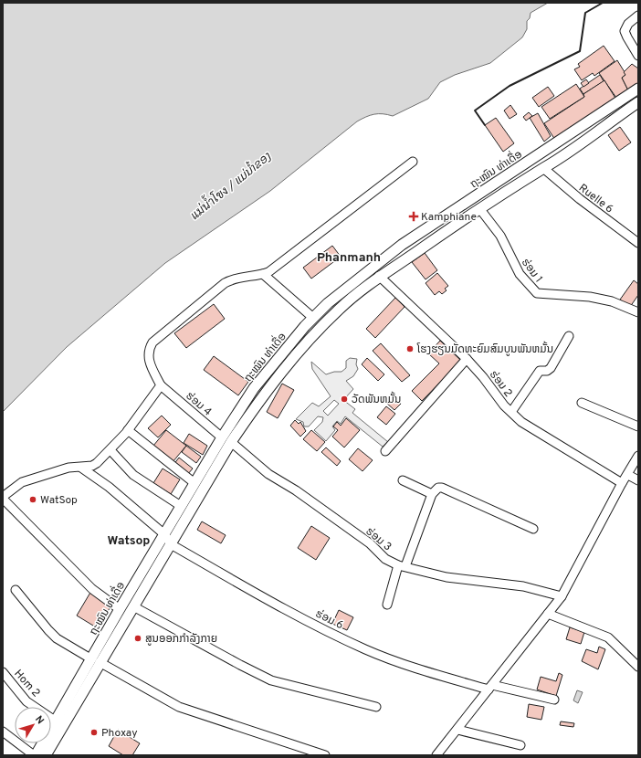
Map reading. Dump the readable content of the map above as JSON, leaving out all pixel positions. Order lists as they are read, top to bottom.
{
  "streets": {
    "main road": ["ຖະໝົນ ທ່າເດື່ອ"],
    "street": [
      "Ruelle 6",
      "ຮ່ອມ 1",
      "ຮ່ອມ 2",
      "ຮ່ອມ 4",
      "ຮ່ອມ 3",
      "ຮ່ອມ 6",
      "Hom 2"
    ]
  },
  "crossings": [
    ["ຖະໝົນ ທ່າເດື່ອ", "Ruelle 6"],
    ["ຖະໝົນ ທ່າເດື່ອ", "ຮ່ອມ 1"],
    ["ຖະໝົນ ທ່າເດື່ອ", "ຮ່ອມ 2"],
    ["ຖະໝົນ ທ່າເດື່ອ", "ຮ່ອມ 4"],
    ["ຖະໝົນ ທ່າເດື່ອ", "ຮ່ອມ 3"],
    ["ຖະໝົນ ທ່າເດື່ອ", "ຮ່ອມ 6"],
    ["ຖະໝົນ ທ່າເດື່ອ", "Hom 2"],
    ["ຮ່ອມ 4", "ຮ່ອມ 3"]
  ],
  "districts": ["Phanmanh", "Watsop"],
  "water": ["แม่น้ำโขง / ແມ່ນ້ຳຂອງ"],
  "places": {
    "health": ["Kamphiane"],
    "other": [
      "ໂຮງຮຽນມັດທະຍົມສົມບູນພັນຫມັ້ນ",
      "ວັດພັນຫມັ້ນ",
      "WatSop",
      "ສູນອອກກຳລັງກາຍ",
      "Phoxay"
    ]
  },
  "north": "top right"
}
